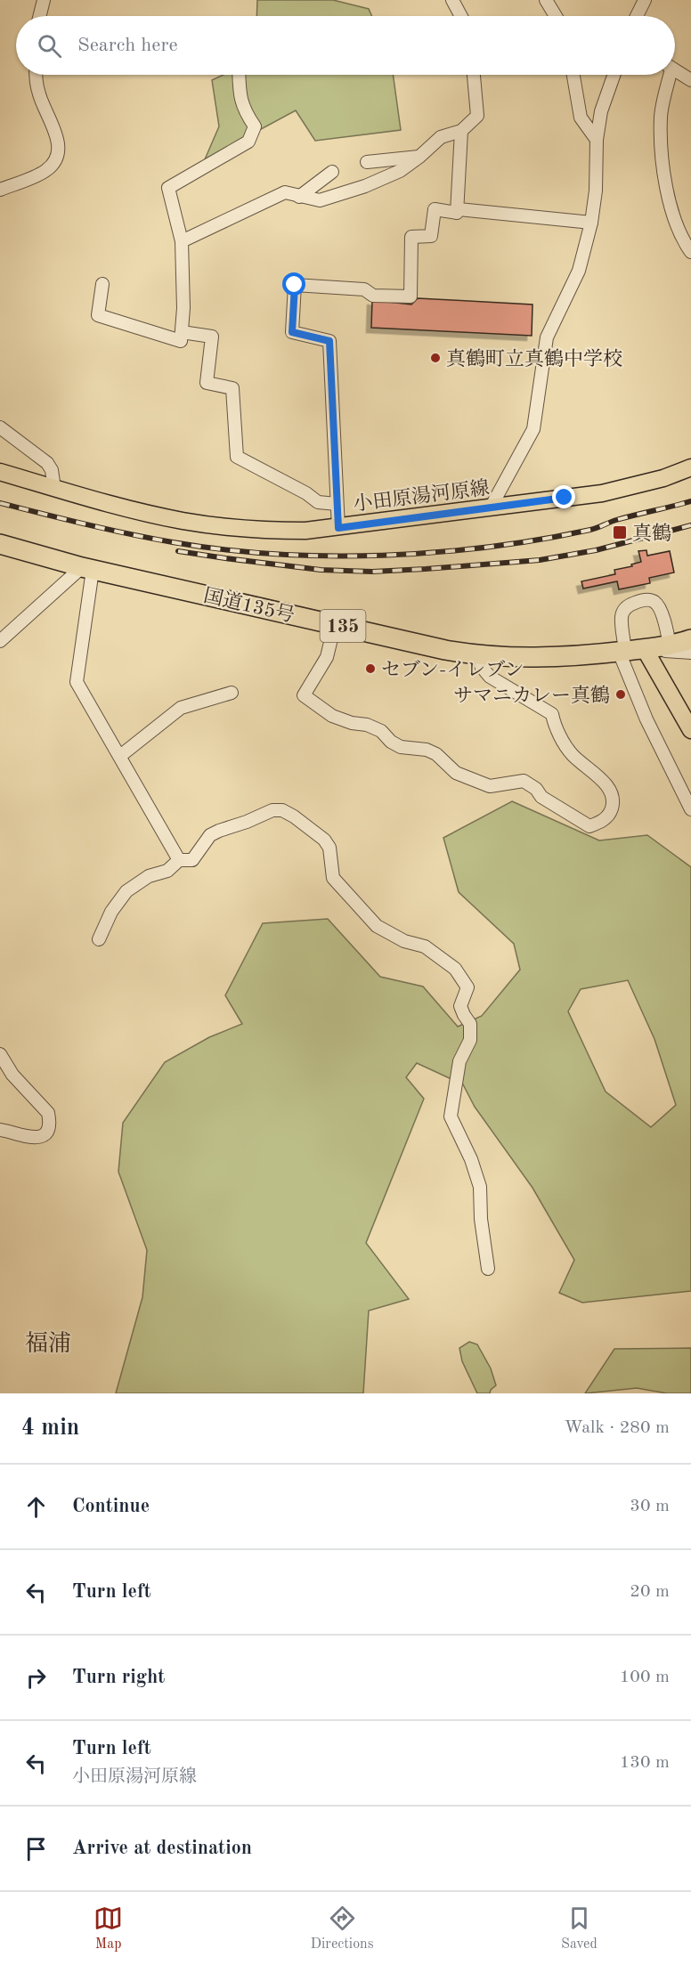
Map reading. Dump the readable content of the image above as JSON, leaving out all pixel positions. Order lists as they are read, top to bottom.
{
  "streets": {
    "highway": ["国道135号", "135"],
    "main road": ["小田原湯河原線"]
  },
  "districts": ["福浦"],
  "places": {
    "other": ["真鶴町立真鶴中学校", "セブン-イレブン", "サマニカレー真鶴"],
    "transit": ["真鶴"]
  },
  "page": {
    "search": "Search here",
    "heading": ["4 min", "Walk · 280 m"],
    "list": [
      ["Continue", "30 m"],
      ["Turn left", "20 m"],
      ["Turn right", "100 m"],
      ["Turn left", "小田原湯河原線", "130 m"],
      "Arrive at destination"
    ],
    "nav": ["Map", "Directions", "Saved"]
  }
}
